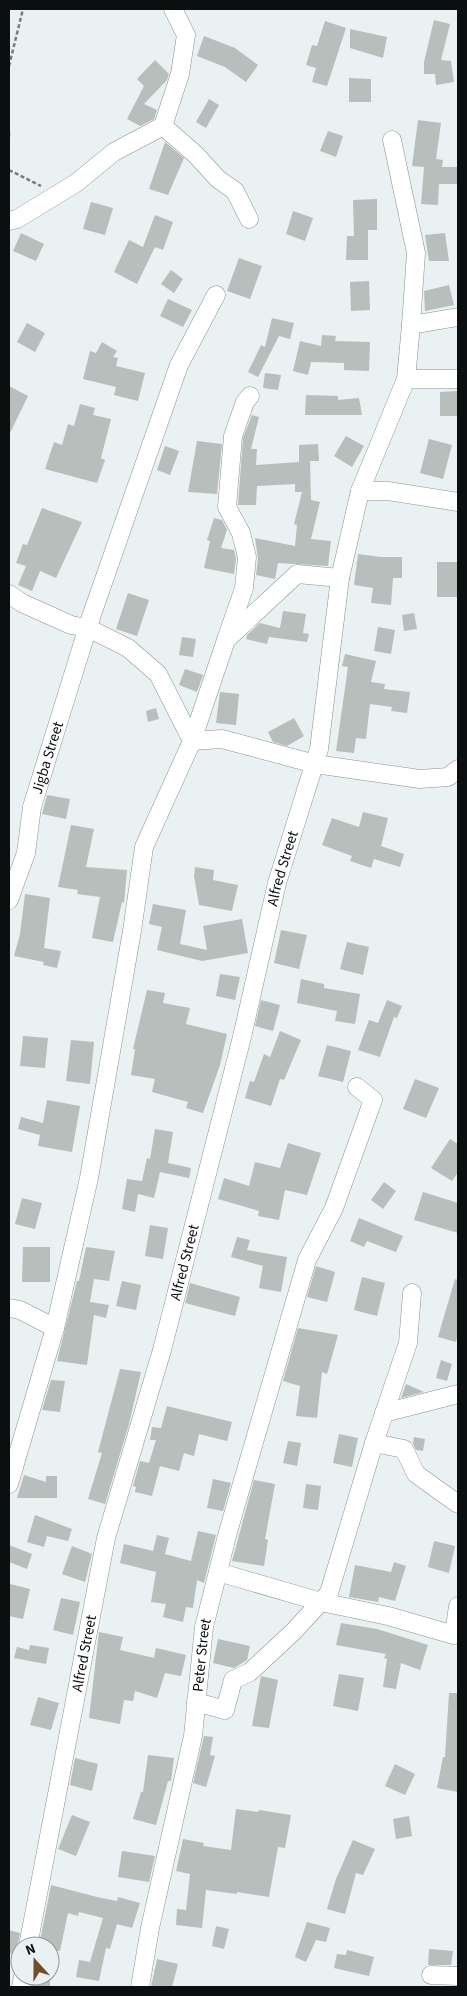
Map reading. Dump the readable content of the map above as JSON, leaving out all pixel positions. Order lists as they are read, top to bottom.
{
  "streets": {
    "street": ["Jigba Street", "Alfred Street", "Peter Street"]
  },
  "north": "top"
}
